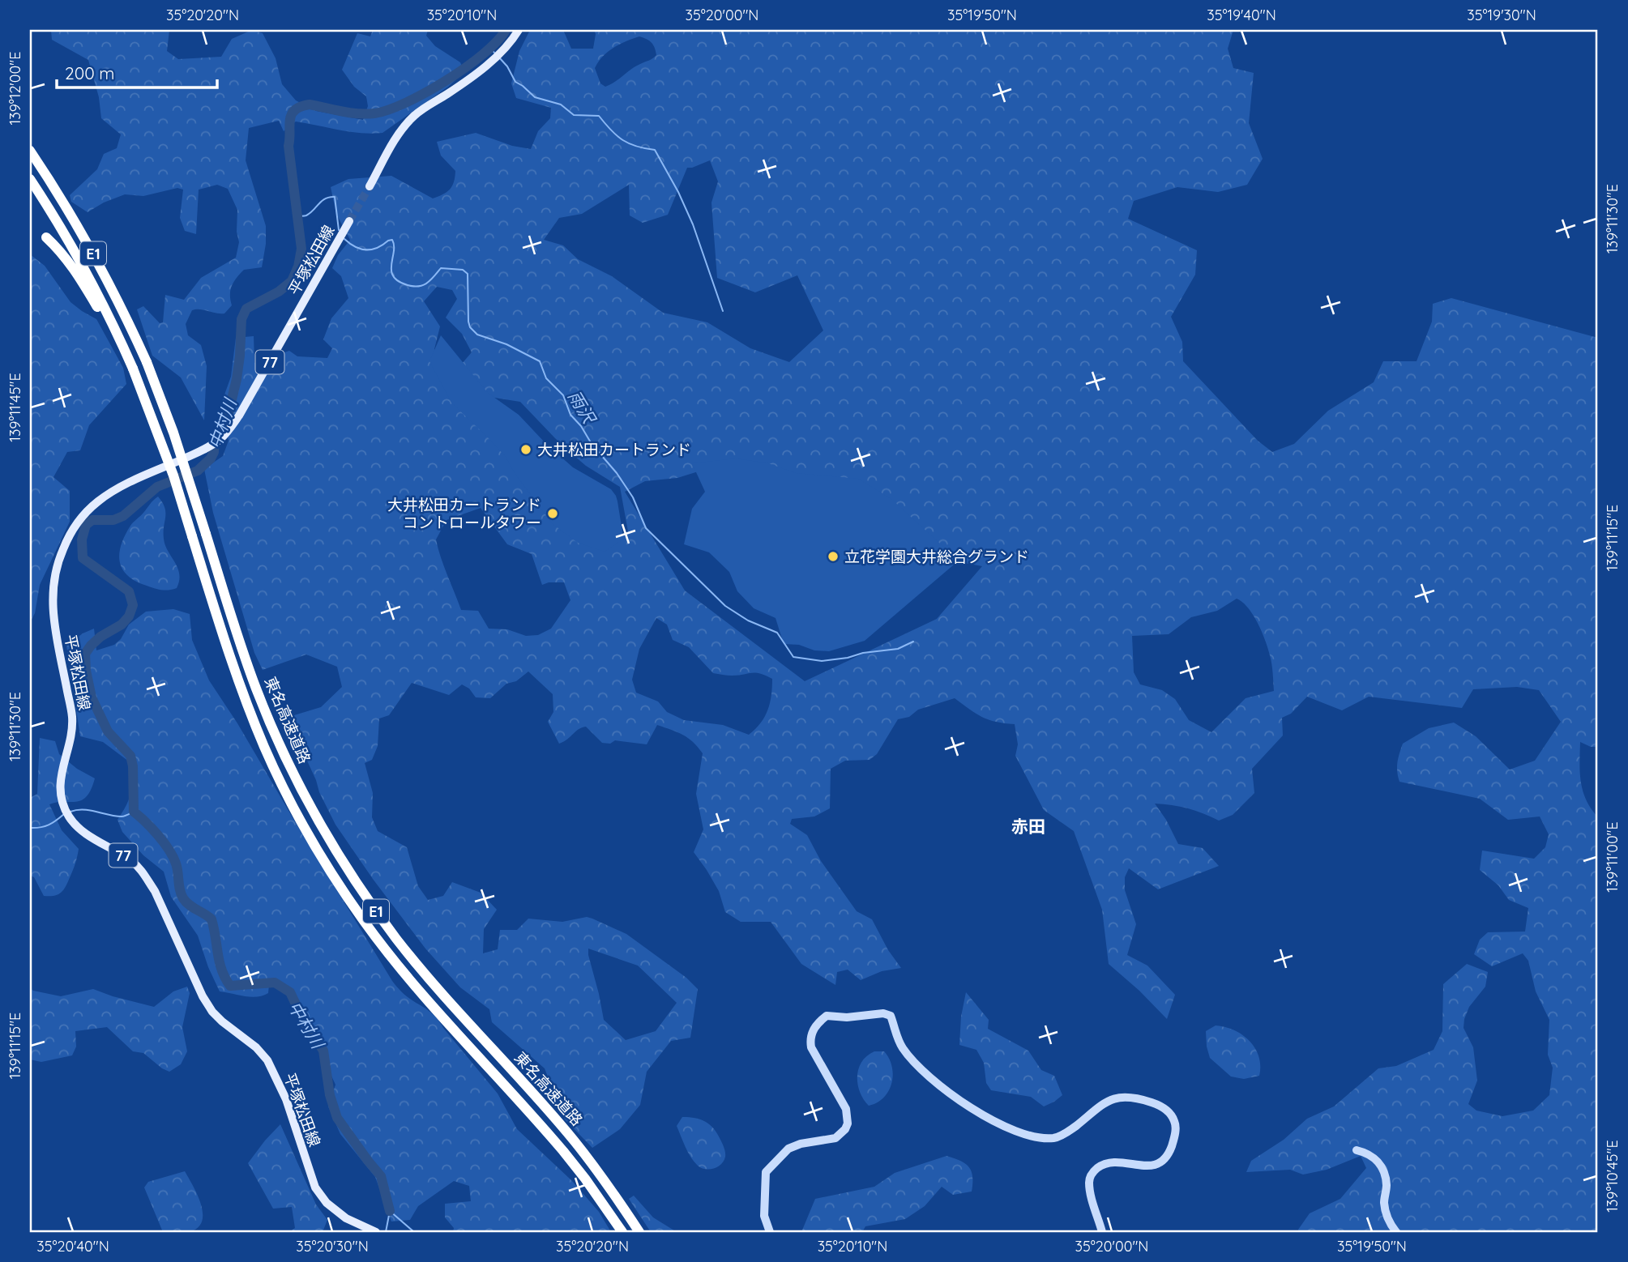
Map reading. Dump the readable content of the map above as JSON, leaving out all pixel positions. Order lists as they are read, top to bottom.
{
  "streets": {
    "highway": ["E1", "東名高速道路"],
    "main road": ["平塚松田線", "77"]
  },
  "districts": ["赤田"],
  "water": ["雨沢", "中村川"],
  "places": ["大井松田カートランド", "大井松田カートランド コントロールタワー", "立花学園大井総合グランド"],
  "scale_bar": "200 m",
  "coordinates": [
    "35°20'20\"N",
    "35°20'10\"N",
    "35°20'00\"N",
    "35°19'50\"N",
    "35°19'40\"N",
    "35°19'30\"N",
    "139°12'00\"E",
    "139°11'30\"E",
    "139°11'45\"E",
    "139°11'15\"E",
    "139°11'00\"E",
    "139°10'45\"E",
    "35°20'40\"N",
    "35°20'30\"N"
  ]
}
